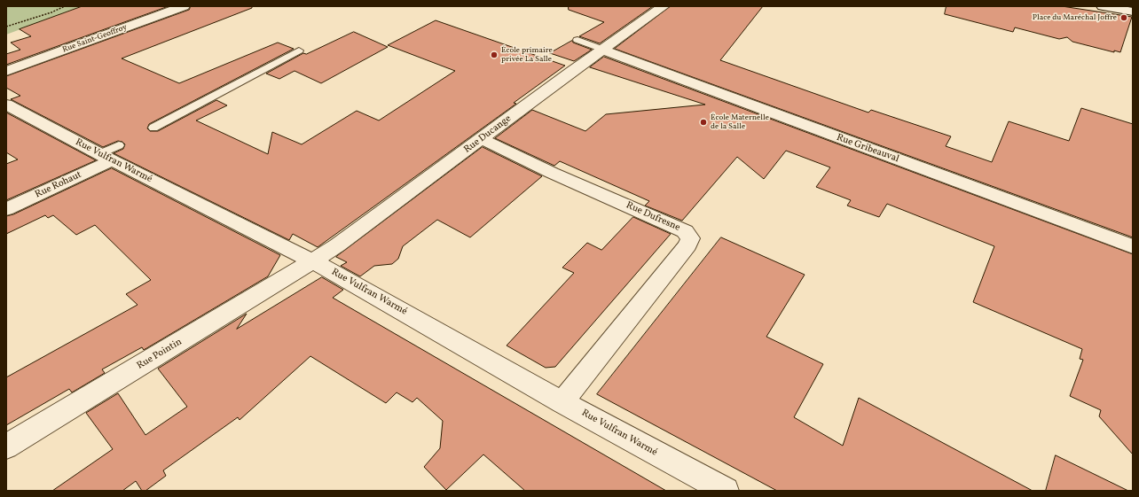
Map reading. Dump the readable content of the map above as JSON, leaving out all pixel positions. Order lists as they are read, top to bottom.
{
  "streets": {
    "street": [
      "Rue Saint-Geoffroy",
      "Rue Ducange",
      "Rue Gribeauval",
      "Rue Vulfran Warmé",
      "Rue Rohaut",
      "Rue Dufresne",
      "Rue Pointin"
    ]
  },
  "crossings": [
    ["Rue Ducange", "Rue Gribeauval"],
    ["Rue Ducange", "Rue Vulfran Warmé"],
    ["Rue Ducange", "Rue Dufresne"],
    ["Rue Ducange", "Rue Pointin"],
    ["Rue Vulfran Warmé", "Rue Rohaut"],
    ["Rue Vulfran Warmé", "Rue Dufresne"],
    ["Rue Vulfran Warmé", "Rue Pointin"]
  ],
  "places": ["Place du Maréchal Joffre", "École primaire privée La Salle", "École Maternelle de la Salle"]
}
